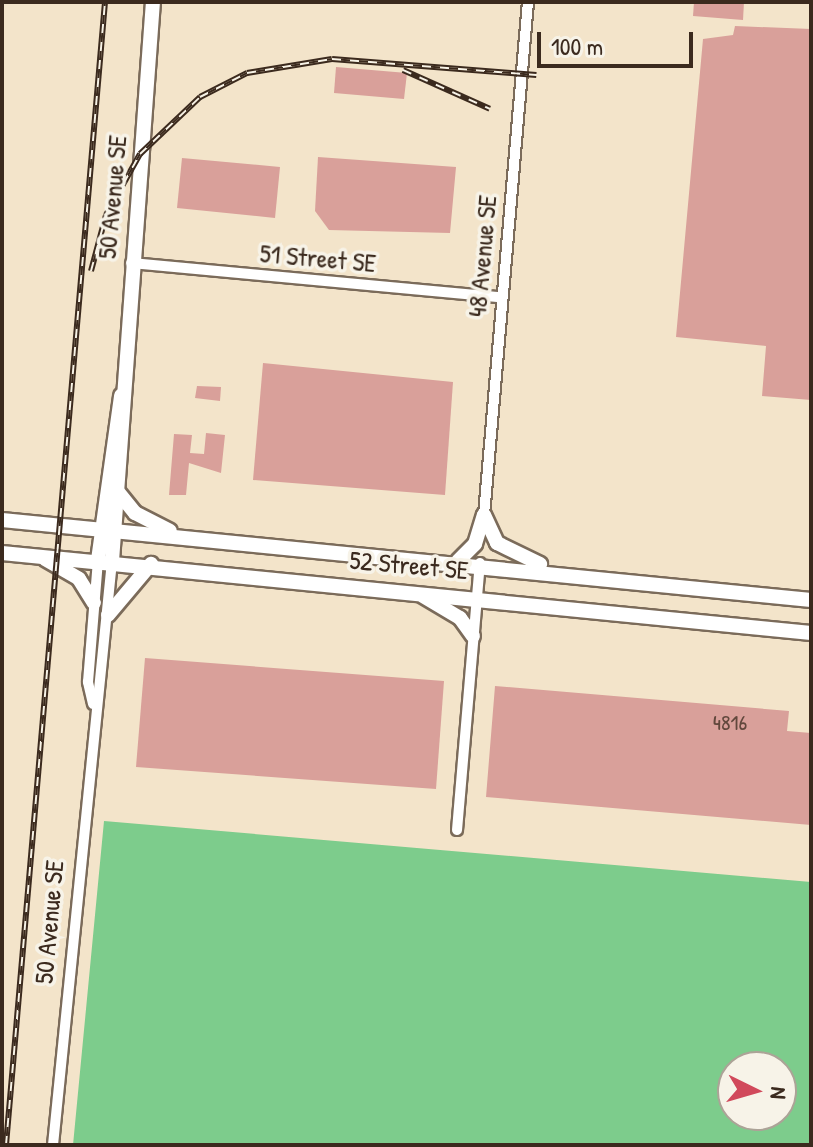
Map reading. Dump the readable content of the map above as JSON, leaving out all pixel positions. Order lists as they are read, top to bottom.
{
  "streets": {
    "main road": ["50 Avenue SE", "52 Street SE"],
    "street": ["48 Avenue SE", "51 Street SE"]
  },
  "crossings": [
    ["50 Avenue SE", "51 Street SE"],
    ["50 Avenue SE", "52 Street SE"],
    ["48 Avenue SE", "51 Street SE"]
  ],
  "house_numbers": ["4816"],
  "scale_bar": "100 m",
  "north": "right"
}
